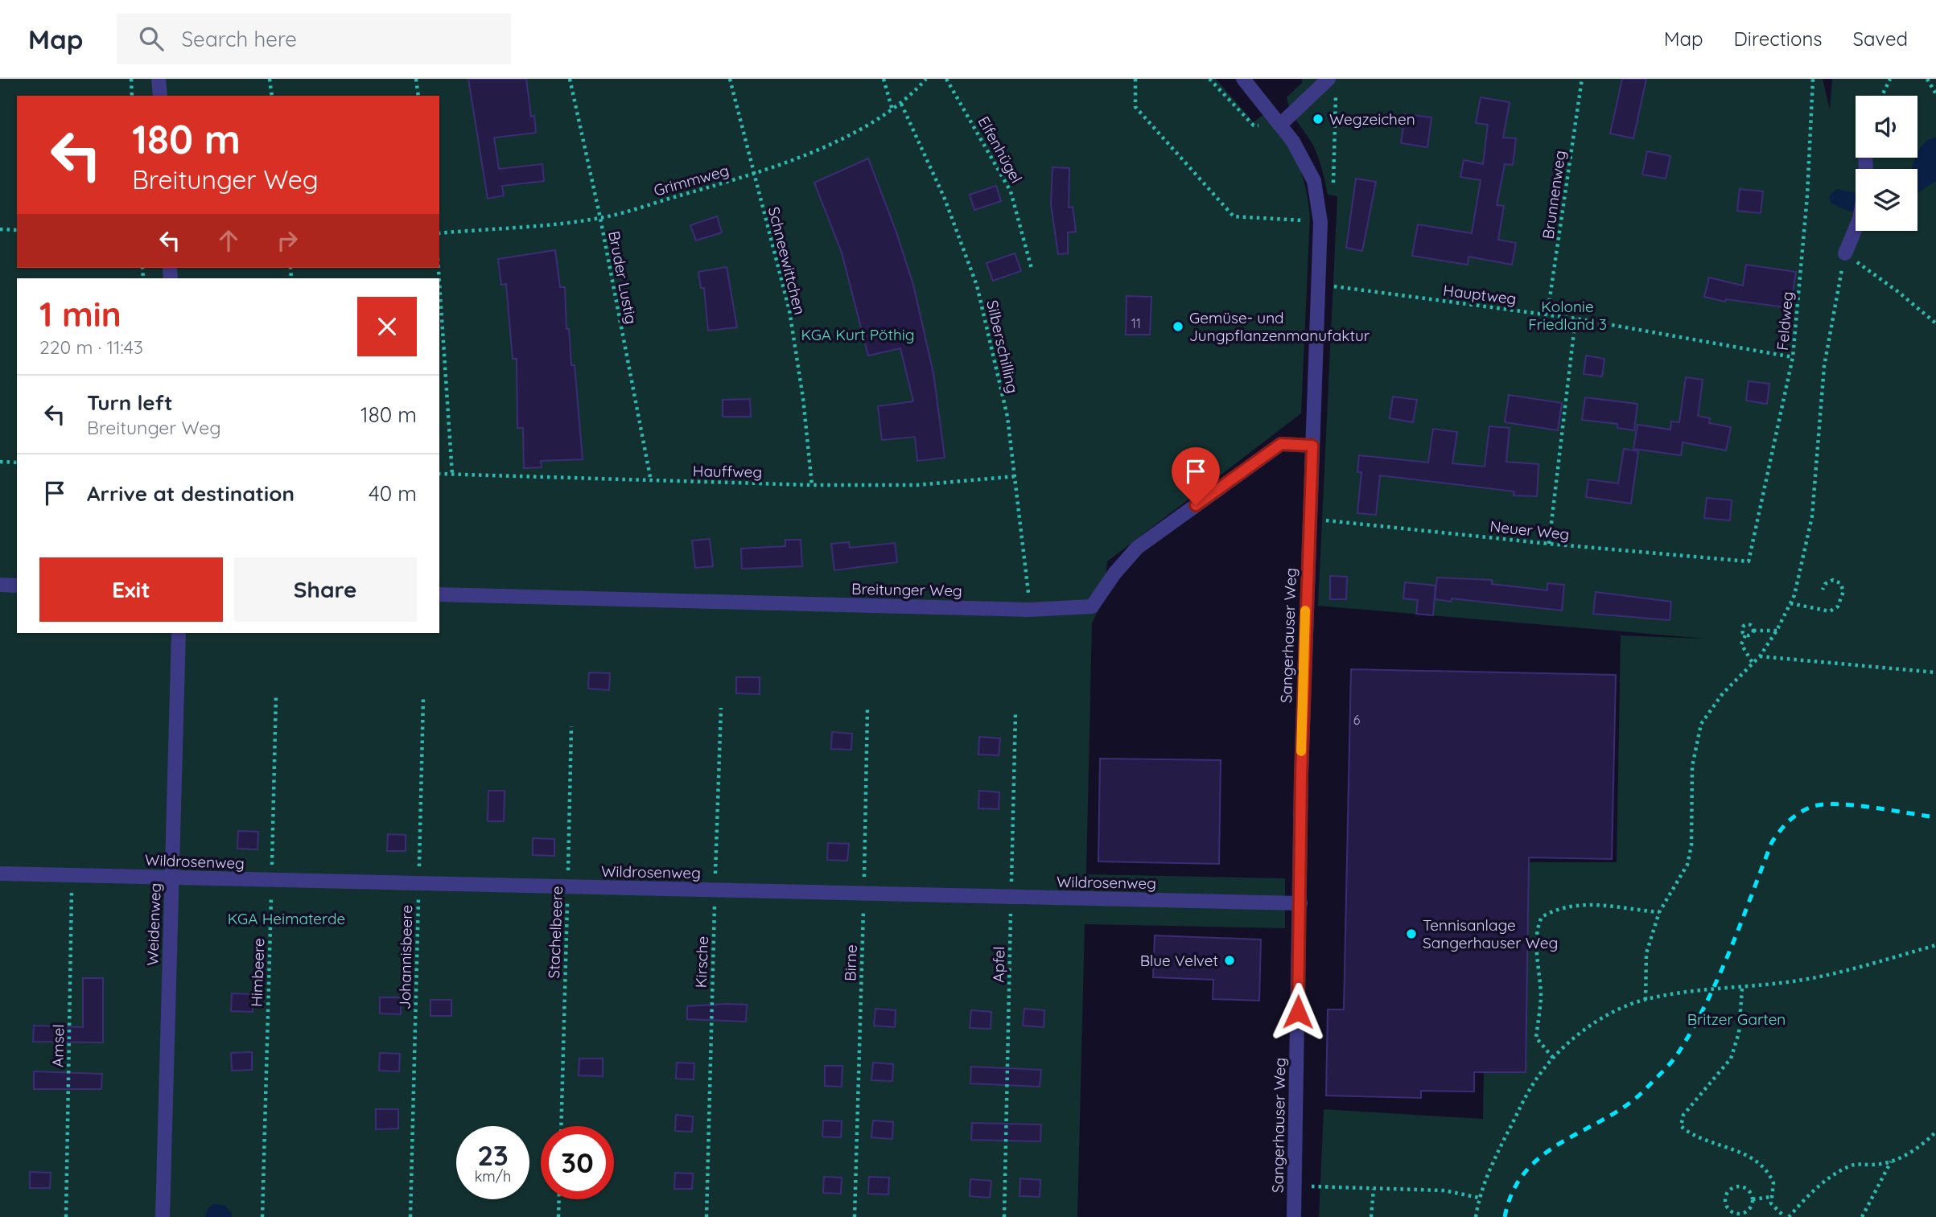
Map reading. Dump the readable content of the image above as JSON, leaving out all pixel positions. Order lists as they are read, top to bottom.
{
  "streets": {
    "street": [
      "Breitunger Weg",
      "Sangerhauser Weg",
      "Wildrosenweg",
      "Weidenweg"
    ],
    "path": [
      "Elfenhügel",
      "Grimmweg",
      "Brunnenweg",
      "Schneewittchen",
      "Bruder Lustig",
      "Hauptweg",
      "Feldweg",
      "Silberschilling",
      "Hauffweg",
      "Neuer Weg",
      "Stachelbeere",
      "Johannisbeere",
      "Kirsche",
      "Birne",
      "Apfel",
      "Himbeere",
      "Amsel"
    ]
  },
  "crossings": [
    ["Grimmweg", "Schneewittchen"],
    ["Grimmweg", "Bruder Lustig"],
    ["Grimmweg", "Silberschilling"],
    ["Brunnenweg", "Hauptweg"],
    ["Schneewittchen", "Hauffweg"],
    ["Bruder Lustig", "Hauffweg"],
    ["Hauptweg", "Feldweg"],
    ["Feldweg", "Neuer Weg"],
    ["Silberschilling", "Hauffweg"],
    ["Silberschilling", "Breitunger Weg"],
    ["Neuer Weg", "Sangerhauser Weg"],
    ["Breitunger Weg", "Sangerhauser Weg"],
    ["Sangerhauser Weg", "Wildrosenweg"],
    ["Wildrosenweg", "Weidenweg"],
    ["Wildrosenweg", "Stachelbeere"],
    ["Wildrosenweg", "Johannisbeere"],
    ["Wildrosenweg", "Kirsche"],
    ["Wildrosenweg", "Birne"],
    ["Wildrosenweg", "Apfel"],
    ["Wildrosenweg", "Himbeere"],
    ["Wildrosenweg", "Amsel"]
  ],
  "parks": [
    "Kolonie Friedland 3",
    "KGA Kurt Pöthig",
    "KGA Heimaterde",
    "Britzer Garten"
  ],
  "places": [
    "Wegzeichen",
    "Gemüse- und Jungpflanzenmanufaktur",
    "Tennisanlage Sangerhauser Weg",
    "Blue Velvet"
  ],
  "house_numbers": ["11", "6"],
  "page": {
    "header": "Map",
    "search": "Search here",
    "nav": ["Map", "Directions", "Saved"],
    "turn": ["180 m", "Breitunger Weg"],
    "heading": ["1 min", "220 m · 11:43"],
    "list": [
      {
        "name": "Turn left",
        "note": "Breitunger Weg",
        "value": "180 m"
      },
      {
        "name": "Arrive at destination",
        "value": "40 m"
      }
    ],
    "buttons": ["Exit", "Share"],
    "speed": "23 km/h",
    "limit": "30"
  }
}
